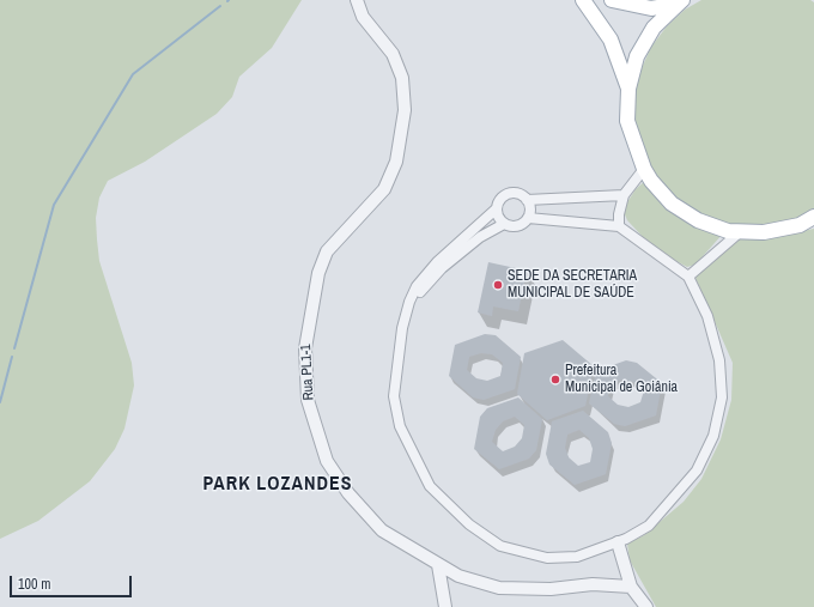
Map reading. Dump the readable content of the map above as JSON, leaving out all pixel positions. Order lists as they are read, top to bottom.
{
  "streets": {
    "street": ["Rua PL1-1"]
  },
  "districts": ["PARK LOZANDES"],
  "places": ["SEDE DA SECRETARIA MUNICIPAL DE SAÚDE", "Prefeitura Municipal de Goiânia"],
  "scale_bar": "100 m"
}
